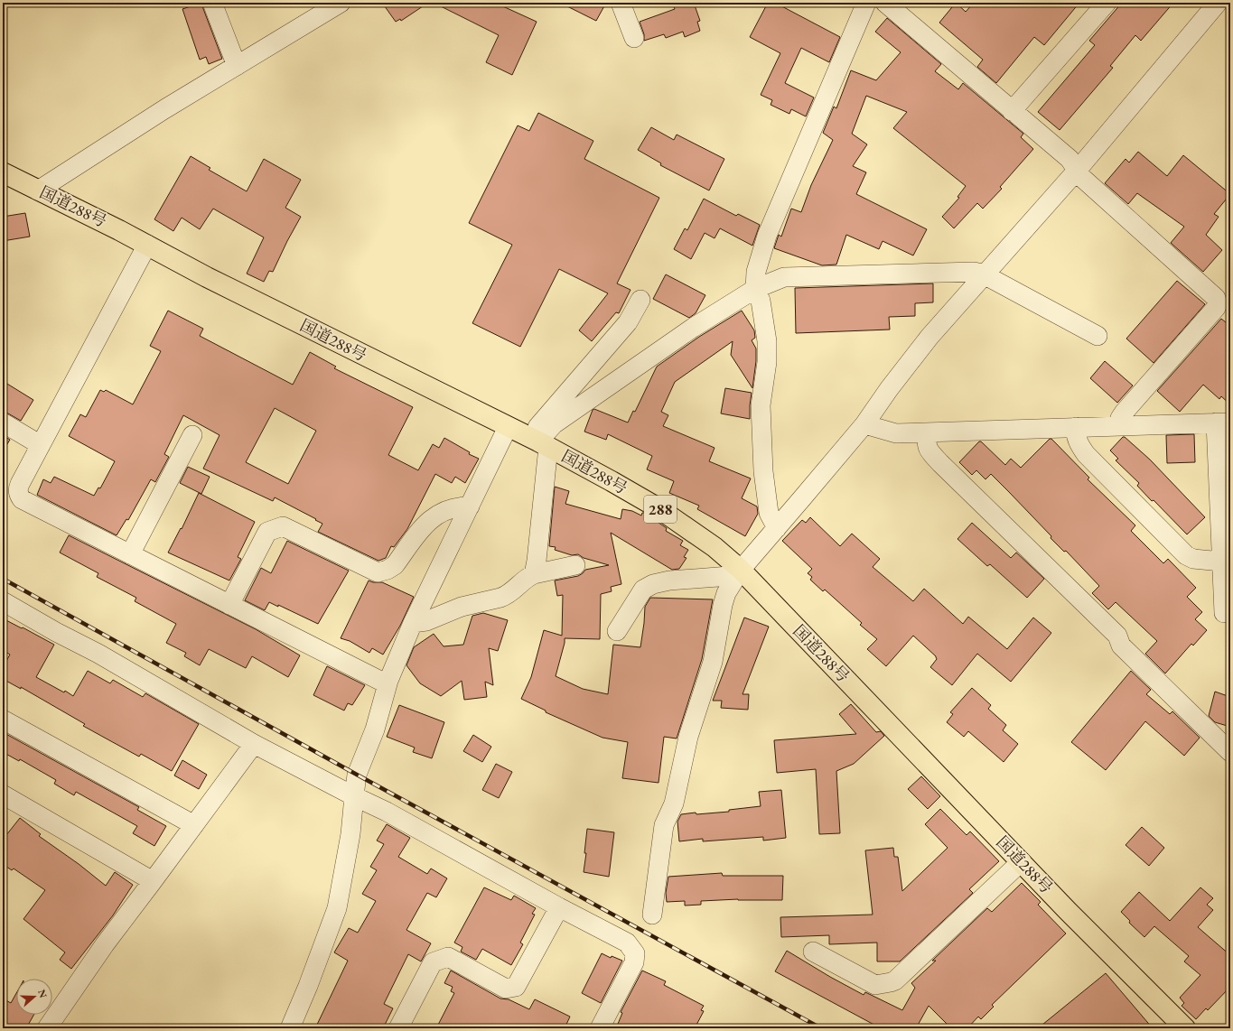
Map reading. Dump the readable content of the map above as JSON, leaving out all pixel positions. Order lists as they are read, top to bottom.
{
  "streets": {
    "highway": ["国道288号", "288"]
  },
  "north": "right"
}
